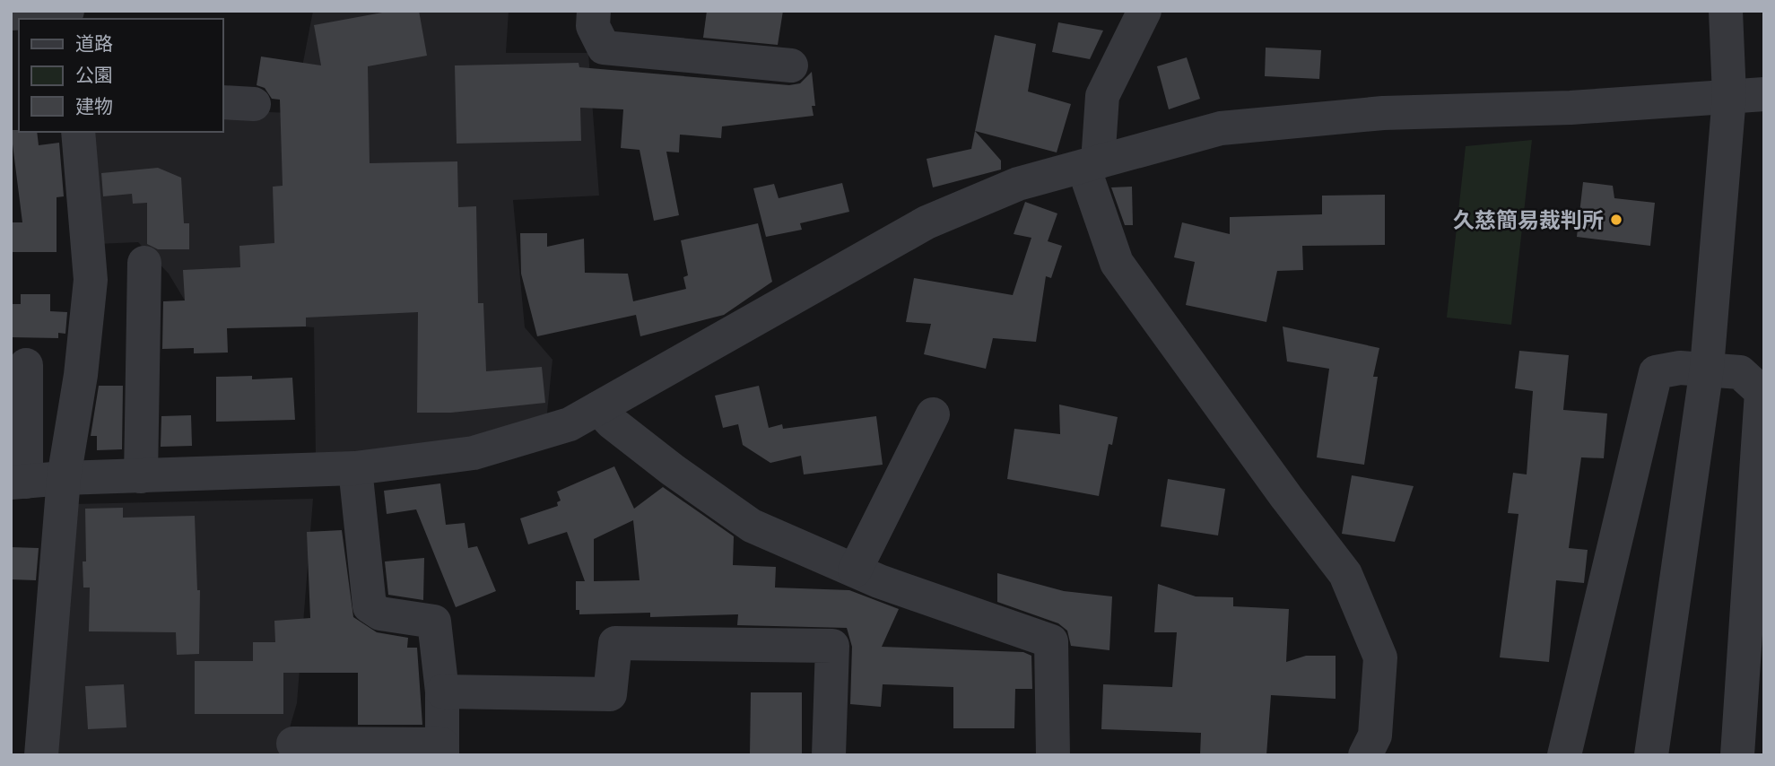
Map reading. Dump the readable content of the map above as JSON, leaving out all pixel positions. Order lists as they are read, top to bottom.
{
  "places": ["久慈簡易裁判所"],
  "legend": ["道路", "公園", "建物"]
}
